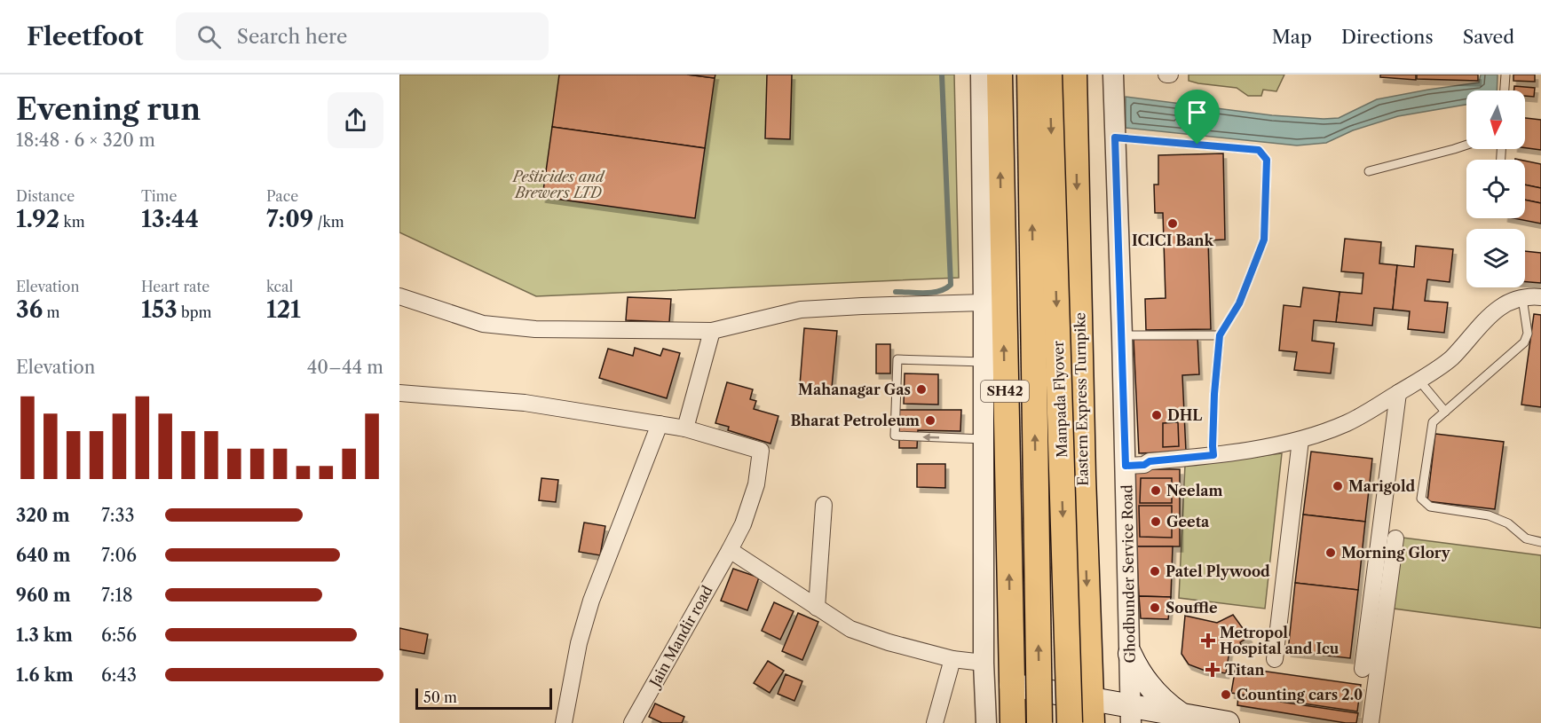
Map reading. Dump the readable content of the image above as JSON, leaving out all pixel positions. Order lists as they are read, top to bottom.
{
  "streets": {
    "main road": ["SH42", "Manpada Flyover", "Eastern Express Turnpike"],
    "street": ["Ghodbunder Service Road", "Jain Mandir road"]
  },
  "parks": ["Pesticides and Brewers LTD"],
  "places": {
    "other": [
      "ICICI Bank",
      "Mahanagar Gas",
      "DHL",
      "Bharat Petroleum",
      "Marigold",
      "Neelam",
      "Geeta",
      "Morning Glory",
      "Patel Plywood",
      "Souffle",
      "Counting cars 2.0"
    ],
    "health": ["Metropol Hospital and Icu", "Titan"]
  },
  "scale_bar": "50 m",
  "north": "bottom",
  "page": {
    "header": "Fleetfoot",
    "search": "Search here",
    "nav": ["Map", "Directions", "Saved"],
    "heading": ["Evening run", "18:48 · 6 × 320 m"],
    "stats": [
      ["Distance", "1.92 km"],
      ["Time", "13:44"],
      ["Pace", "7:09 /km"],
      ["Elevation", "36 m"],
      ["Heart rate", "153 bpm"],
      ["kcal", "121"]
    ],
    "chart": ["Elevation", "40–44 m"],
    "list": [
      {
        "name": "320 m",
        "note": "7:33"
      },
      {
        "name": "640 m",
        "note": "7:06"
      },
      {
        "name": "960 m",
        "note": "7:18"
      },
      {
        "name": "1.3 km",
        "note": "6:56"
      },
      {
        "name": "1.6 km",
        "note": "6:43"
      }
    ],
    "scale": "50 m"
  }
}
